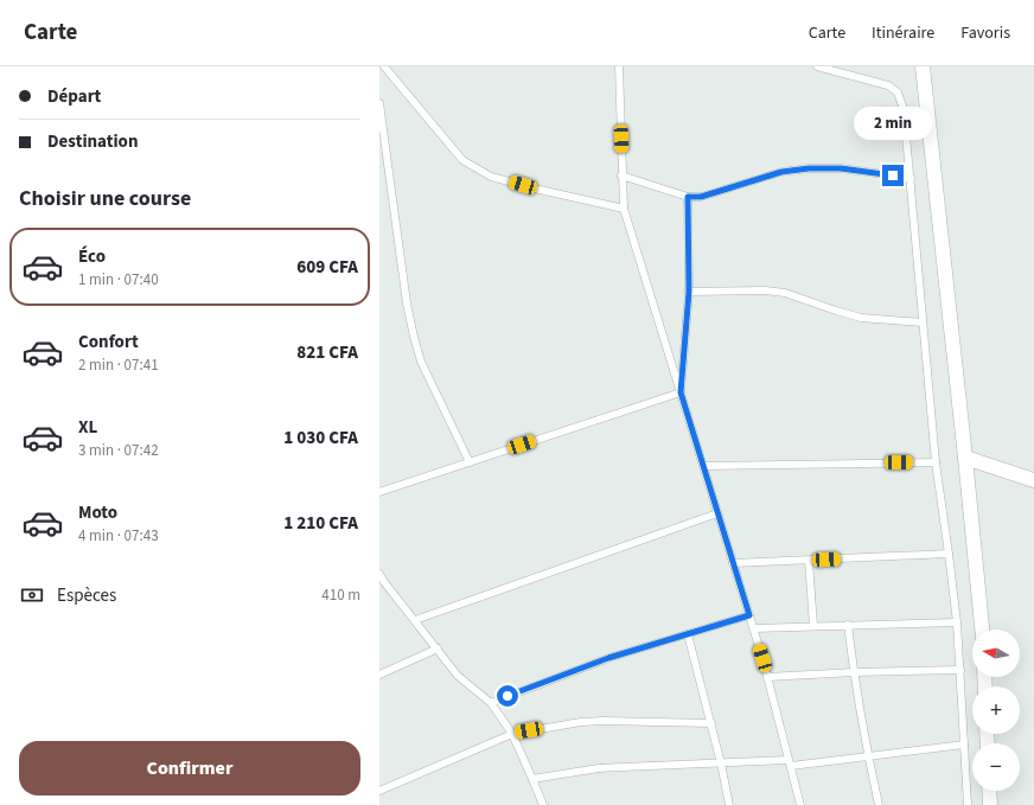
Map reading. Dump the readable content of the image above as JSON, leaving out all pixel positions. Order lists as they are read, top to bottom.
{
  "north": "left",
  "page": {
    "header": "Carte",
    "nav": ["Carte", "Itinéraire", "Favoris"],
    "banner": ["Départ", "Destination"],
    "bubble": "2 min",
    "heading": "Choisir une course",
    "list": [
      {
        "name": "Éco",
        "note": "1 min · 07:40",
        "value": "609 CFA"
      },
      {
        "name": "Confort",
        "note": "2 min · 07:41",
        "value": "821 CFA"
      },
      {
        "name": "XL",
        "note": "3 min · 07:42",
        "value": "1 030 CFA"
      },
      {
        "name": "Moto",
        "note": "4 min · 07:43",
        "value": "1 210 CFA"
      }
    ],
    "pay": ["Espèces", "410 m"],
    "map_buttons": ["+", "−"],
    "buttons": "Confirmer"
  }
}
